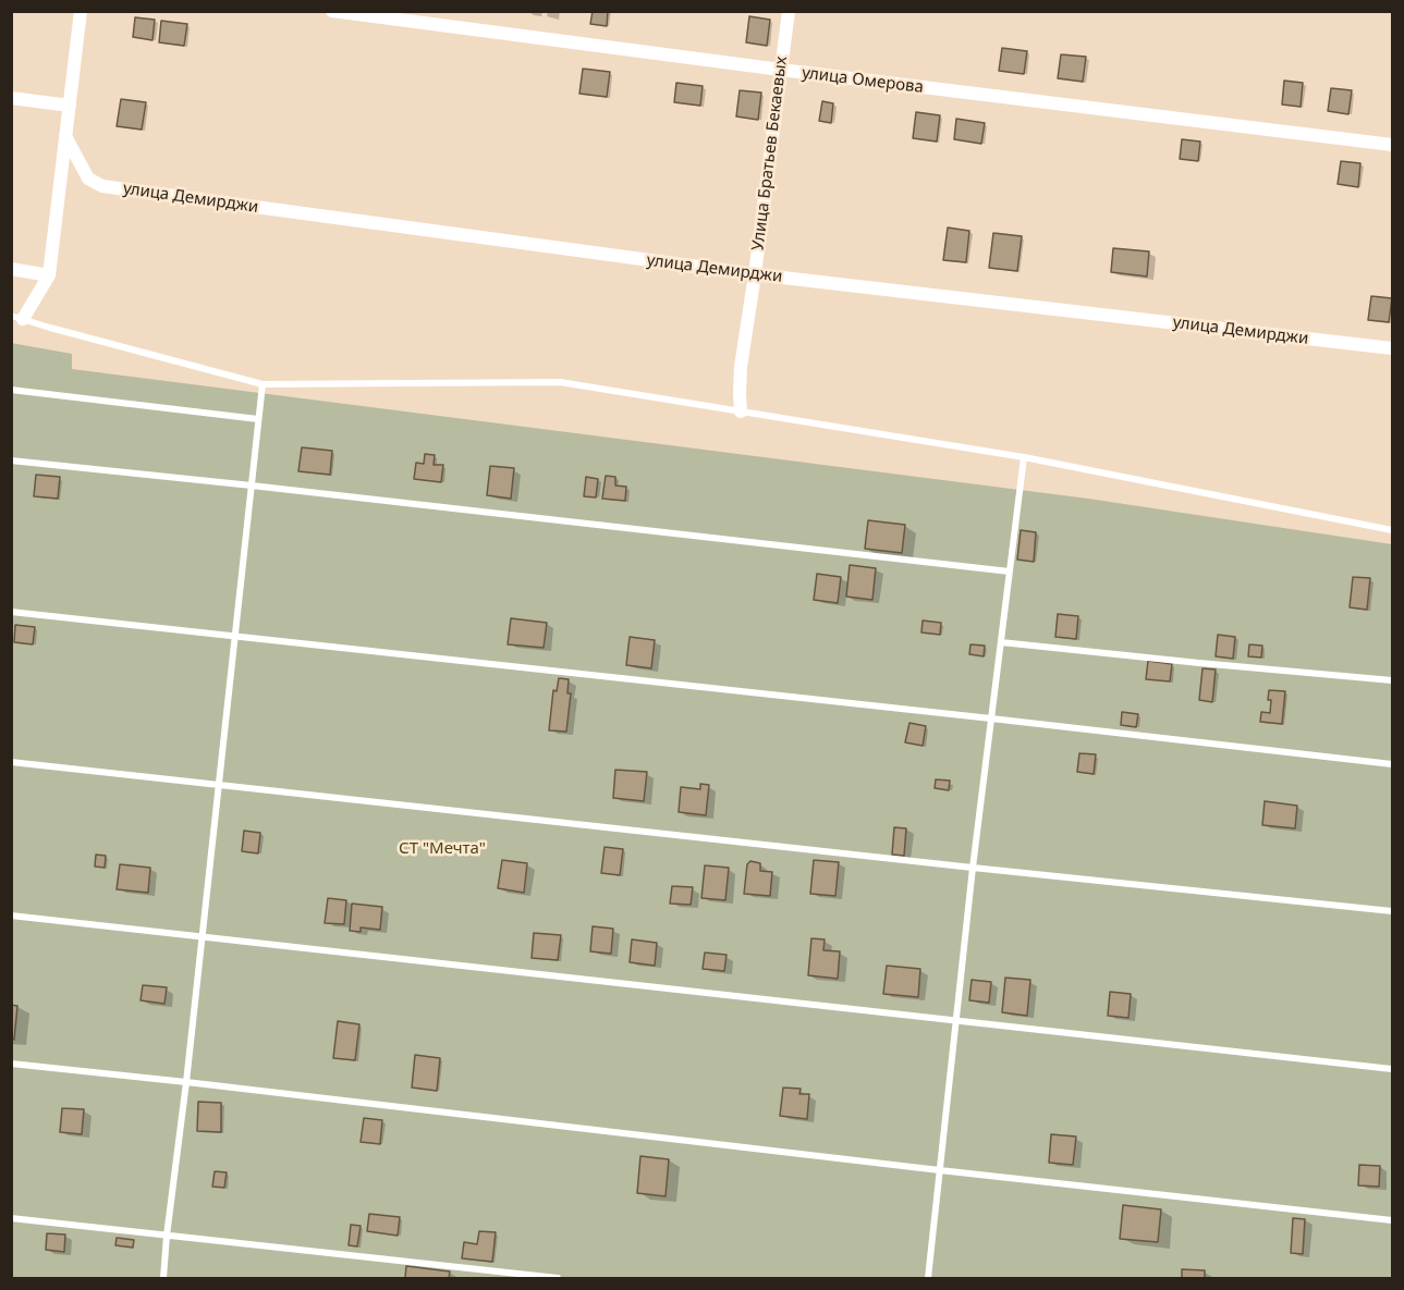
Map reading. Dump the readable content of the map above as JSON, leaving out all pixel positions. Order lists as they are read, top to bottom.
{
  "streets": {
    "street": ["улица Омерова", "Улица Братьев Бекаевых", "улица Демирджи"]
  },
  "crossings": [
    ["улица Омерова", "Улица Братьев Бекаевых"],
    ["Улица Братьев Бекаевых", "улица Демирджи"]
  ],
  "parks": ["СТ \"Мечта\""]
}
